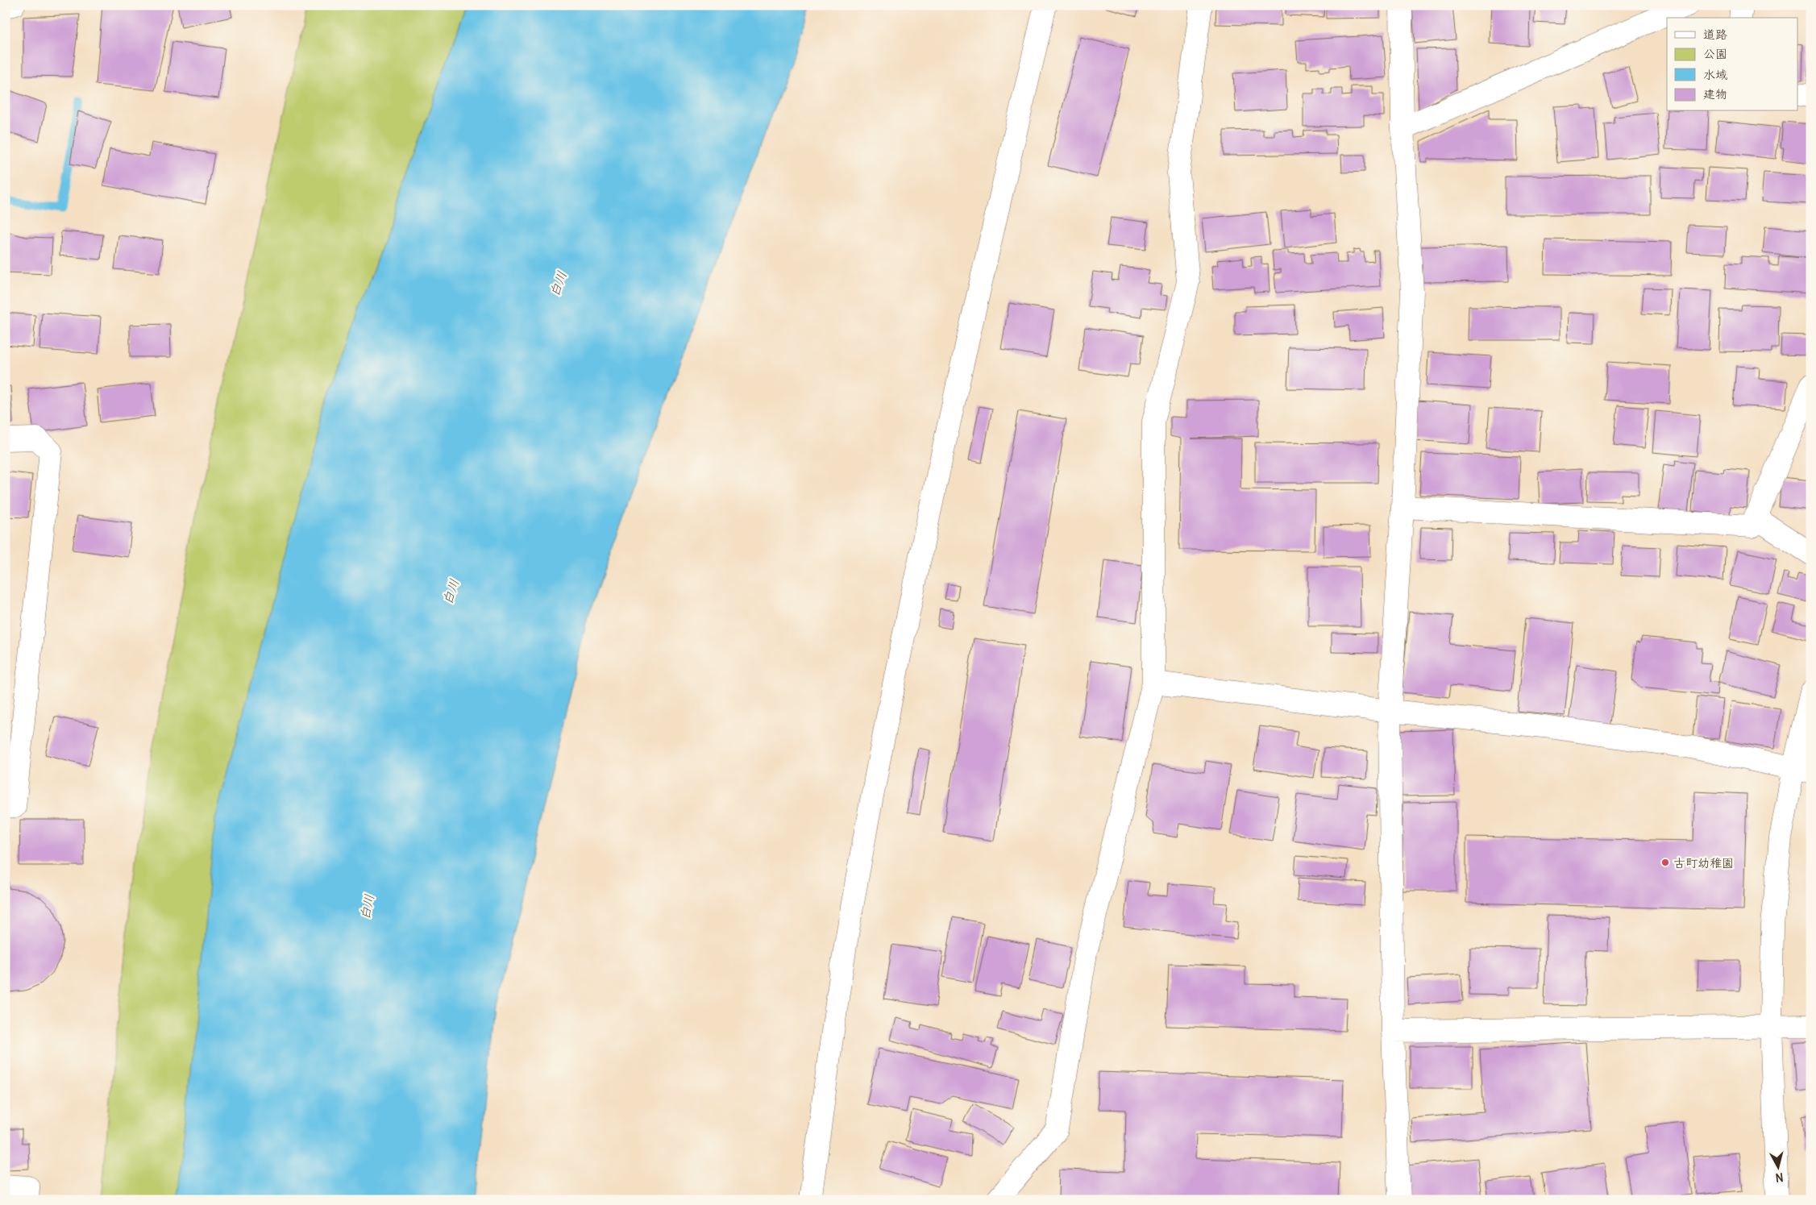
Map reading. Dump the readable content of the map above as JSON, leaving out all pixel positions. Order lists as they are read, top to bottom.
{
  "water": ["白川"],
  "places": ["古町幼稚園"],
  "legend": [
    "道路",
    "公園",
    "水域",
    "建物"
  ],
  "north": "bottom"
}
